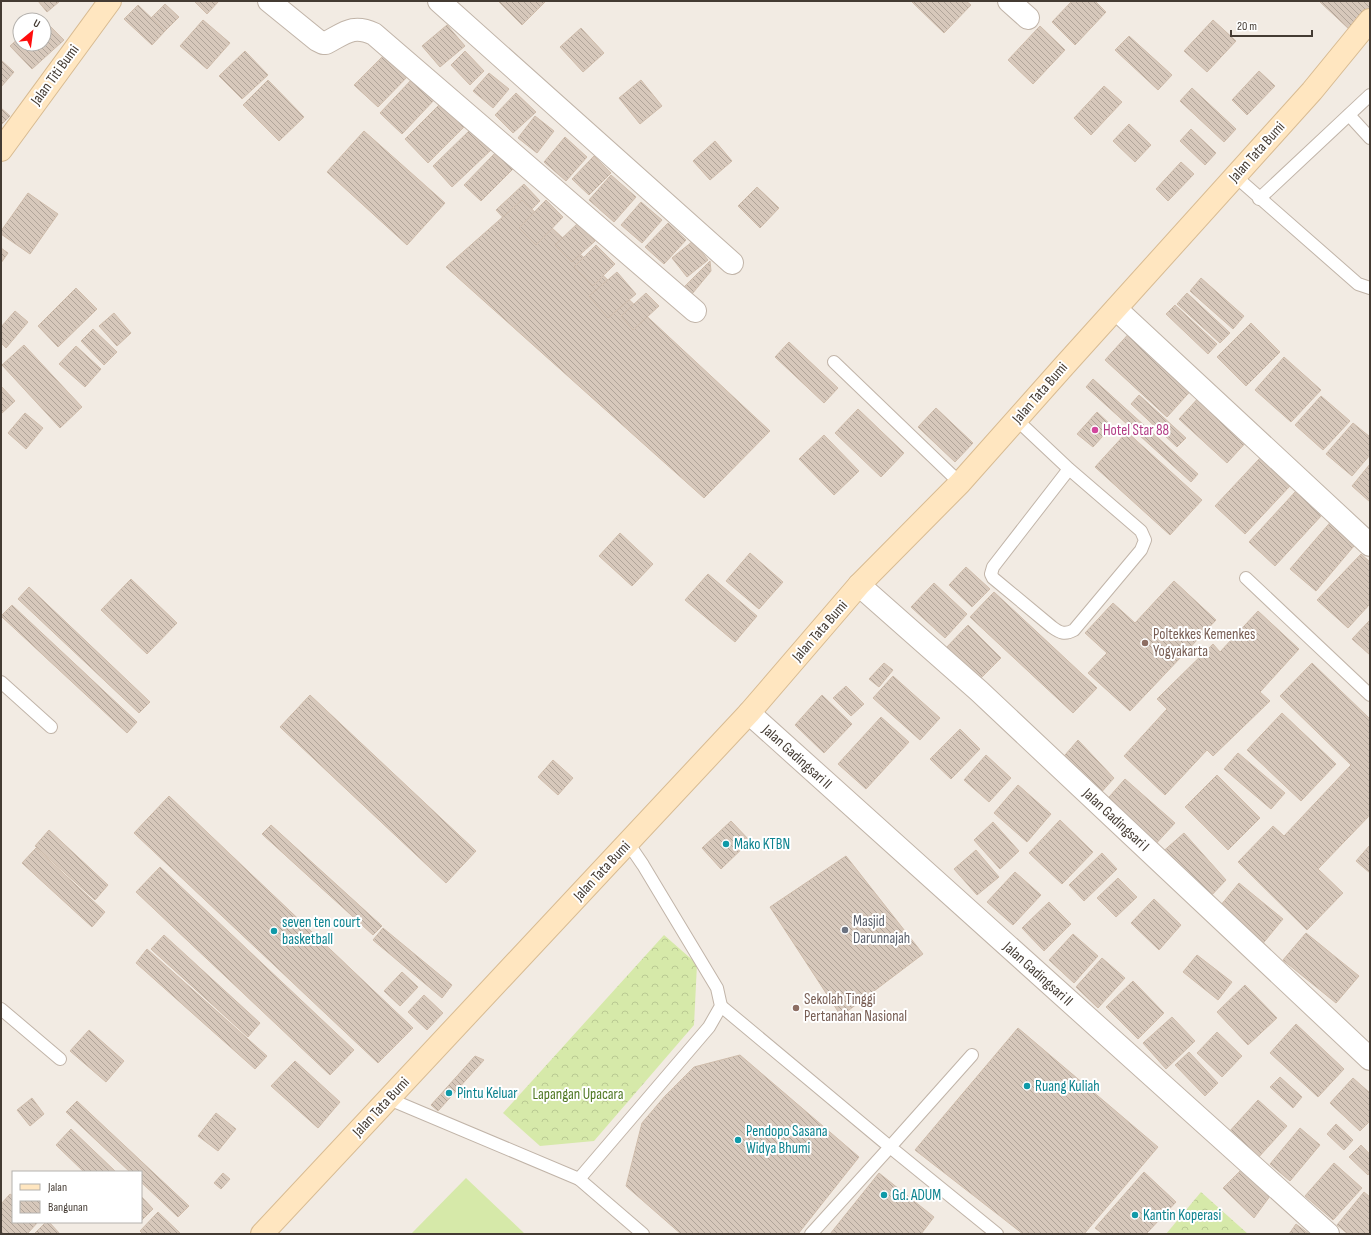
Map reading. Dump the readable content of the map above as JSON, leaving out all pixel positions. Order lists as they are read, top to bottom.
{
  "streets": {
    "street": [
      "Jalan Titi Bumi",
      "Jalan Tata Bumi",
      "Jalan Gadingsari II",
      "Jalan Gadingsari I"
    ]
  },
  "crossings": [
    ["Jalan Tata Bumi", "Jalan Gadingsari II"],
    ["Jalan Tata Bumi", "Jalan Gadingsari I"]
  ],
  "parks": ["Lapangan Upacara"],
  "places": [
    "Hotel Star 88",
    "Poltekkes Kemenkes Yogyakarta",
    "Mako KTBN",
    "Masjid Darunnajah",
    "seven ten court basketball",
    "Sekolah Tinggi Pertanahan Nasional",
    "Ruang Kuliah",
    "Pintu Keluar",
    "Pendopo Sasana Widya Bhumi",
    "Gd. ADUM",
    "Kantin Koperasi"
  ],
  "legend": ["Jalan", "Bangunan"],
  "scale_bar": "20 m",
  "north": "top right"
}
